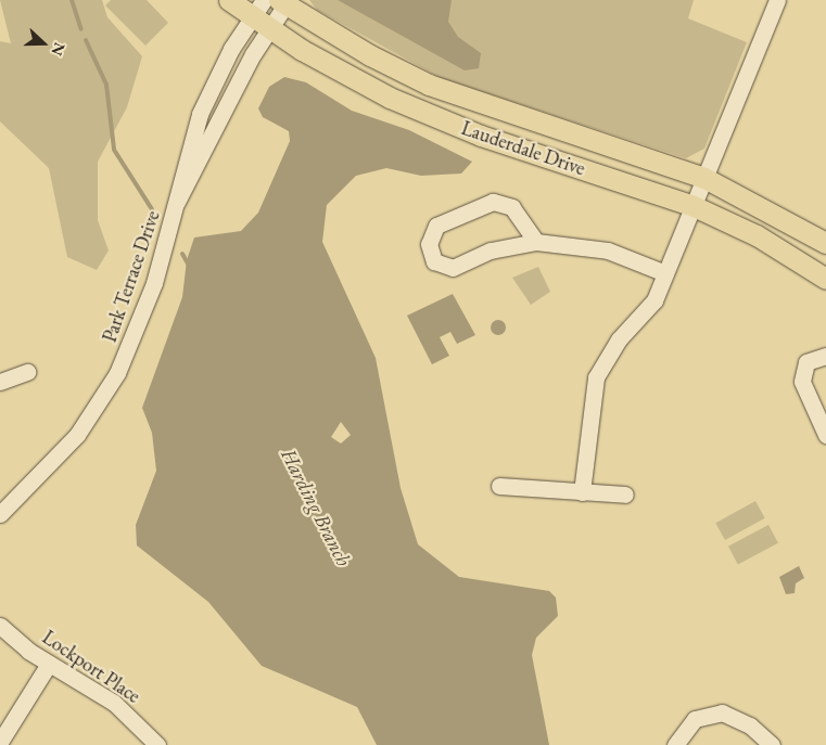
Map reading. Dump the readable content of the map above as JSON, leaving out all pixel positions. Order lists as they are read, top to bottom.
{
  "streets": {
    "main road": ["Lauderdale Drive"],
    "street": ["Park Terrace Drive", "Lockport Place"]
  },
  "crossings": [
    ["Lauderdale Drive", "Park Terrace Drive"]
  ],
  "water": ["Harding Branch"],
  "north": "right"
}
